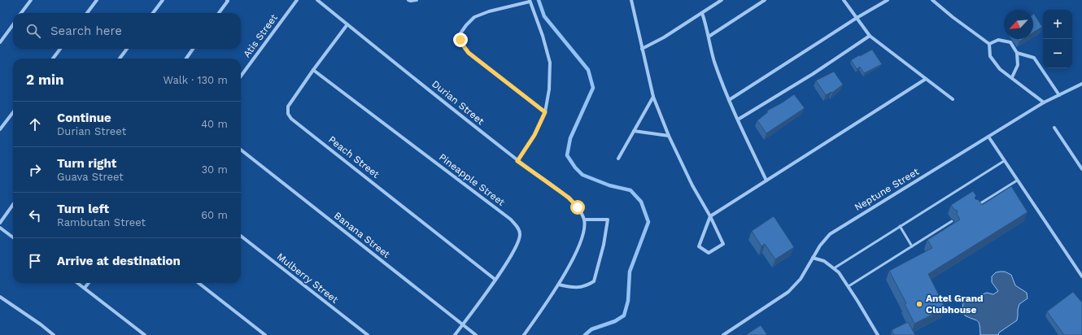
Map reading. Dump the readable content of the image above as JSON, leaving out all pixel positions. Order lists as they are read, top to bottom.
{
  "streets": {
    "street": [
      "Atis Street",
      "Durian Street",
      "Peach Street",
      "Pineapple Street",
      "Neptune Street",
      "Banana Street",
      "Mulberry Street"
    ]
  },
  "crossings": [
    ["Durian Street", "Peach Street"],
    ["Peach Street", "Pineapple Street"],
    ["Pineapple Street", "Banana Street"]
  ],
  "places": ["Antel Grand Clubhouse"],
  "north": "bottom left",
  "page": {
    "map_buttons": ["+", "−"],
    "search": "Search here",
    "heading": ["2 min", "Walk · 130 m"],
    "list": [
      ["Continue", "Durian Street", "40 m"],
      ["Turn right", "Guava Street", "30 m"],
      ["Turn left", "Rambutan Street", "60 m"],
      "Arrive at destination"
    ]
  }
}
